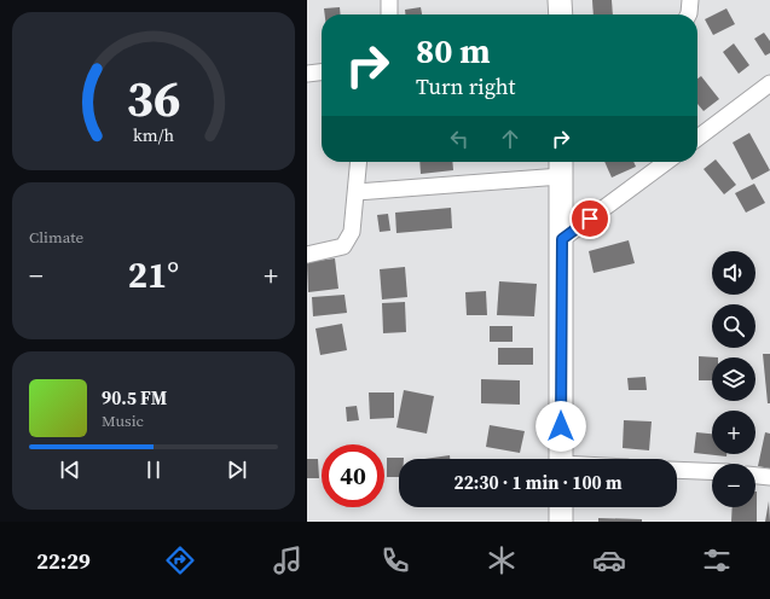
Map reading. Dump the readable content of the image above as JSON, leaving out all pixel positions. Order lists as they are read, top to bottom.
{
  "page": {
    "turn": ["80 m", "Turn right"],
    "tile": "Climate",
    "map_buttons": ["+", "−"],
    "heat": ["−", "21°", "+"],
    "song": ["90.5 FM", "Music"],
    "limit": "40",
    "trip": "22:30 · 1 min · 100 m",
    "tabs": "22:29",
    "gauge": ["36", "km/h"]
  }
}
